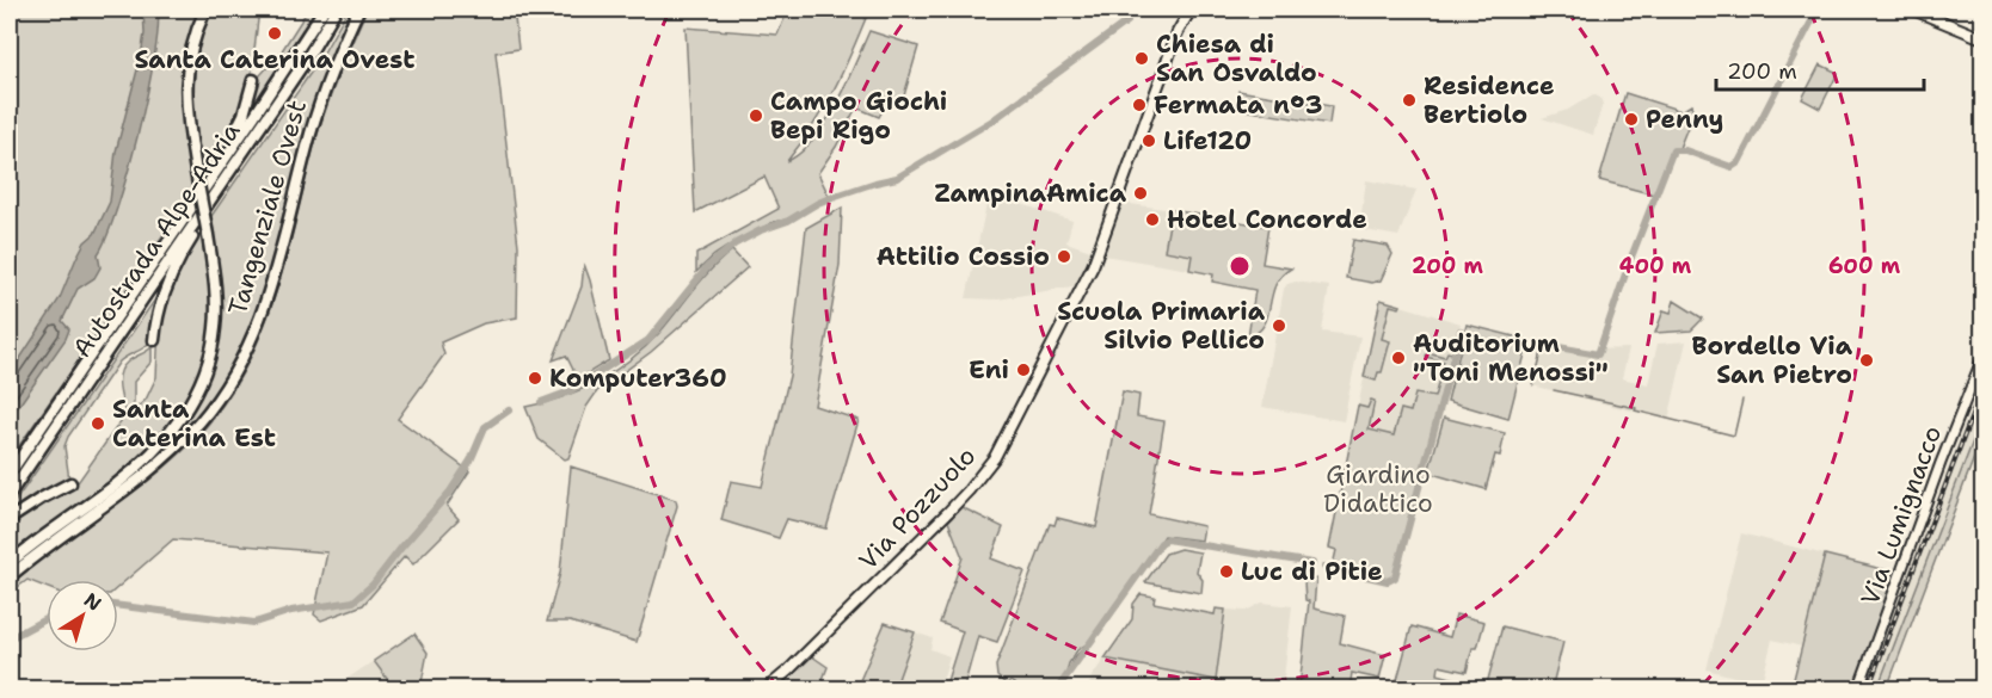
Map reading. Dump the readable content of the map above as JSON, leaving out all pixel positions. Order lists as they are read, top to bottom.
{
  "streets": {
    "highway": ["Tangenziale Ovest", "Autostrada Alpe-Adria"],
    "main road": ["Via Pozzuolo", "Via Lumignacco"]
  },
  "parks": ["Giardino Didattico"],
  "places": [
    "Santa Caterina Ovest",
    "Chiesa di San Osvaldo",
    "Residence Bertiolo",
    "Fermata n°3",
    "Campo Giochi Bepi Rigo",
    "Penny",
    "Life120",
    "ZampinaAmica",
    "Hotel Concorde",
    "Attilio Cossio",
    "Scuola Primaria Silvio Pellico",
    "Auditorium \"Toni Menossi\"",
    "Bordello Via San Pietro",
    "Eni",
    "Komputer360",
    "Santa Caterina Est",
    "Luc di Pitie"
  ],
  "scale_bar": "200 m",
  "north": "top right",
  "rings": ["200 m", "400 m", "600 m"]
}
